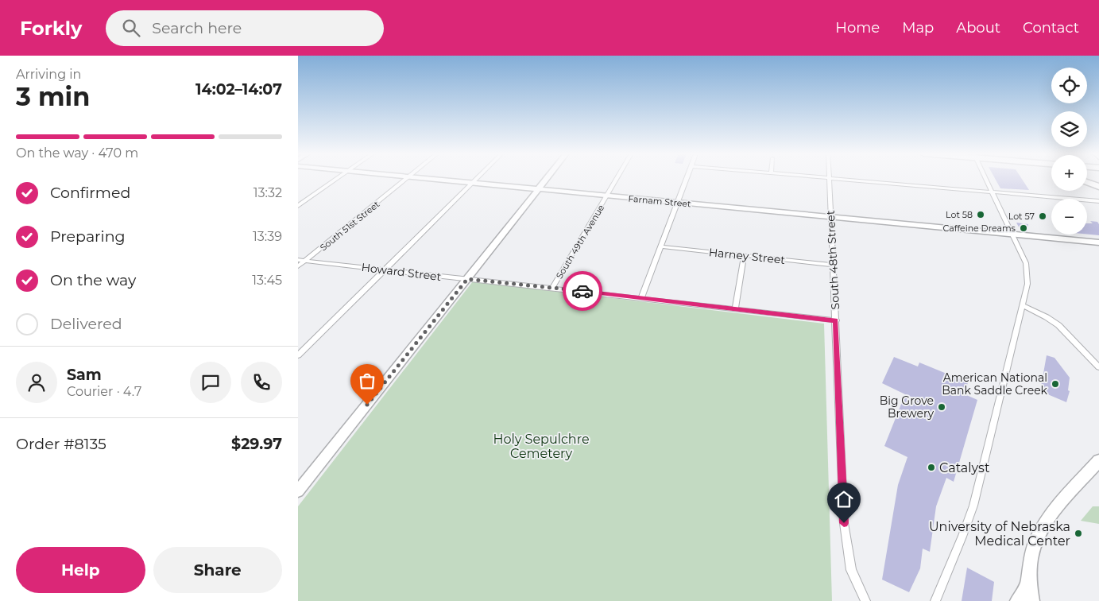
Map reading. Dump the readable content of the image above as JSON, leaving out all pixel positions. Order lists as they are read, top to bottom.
{
  "streets": {
    "main road": ["Farnam Street"],
    "street": [
      "South 51st Street",
      "South 49th Avenue",
      "Harney Street",
      "South 48th Street",
      "Howard Street"
    ]
  },
  "crossings": [
    ["Farnam Street", "South 49th Avenue"],
    ["Farnam Street", "South 48th Street"],
    ["South 51st Street", "Howard Street"],
    ["South 49th Avenue", "Howard Street"],
    ["Harney Street", "South 48th Street"],
    ["South 48th Street", "Howard Street"]
  ],
  "parks": ["Holy Sepulchre Cemetery"],
  "places": [
    "Lot 58",
    "Lot 57",
    "Caffeine Dreams",
    "American National Bank Saddle Creek",
    "Big Grove Brewery",
    "Catalyst",
    "University of Nebraska Medical Center"
  ],
  "page": {
    "header": "Forkly",
    "search": "Search here",
    "nav": [
      "Home",
      "Map",
      "About",
      "Contact"
    ],
    "heading": ["3 min", "Arriving in", "14:02–14:07"],
    "panel": [
      "Sam",
      "Courier · 4.7",
      "Order #8135",
      "$29.97"
    ],
    "map_buttons": ["+", "−"],
    "bar": "On the way · 470 m",
    "list": [
      ["Confirmed", "13:32"],
      ["Preparing", "13:39"],
      ["On the way", "13:45"],
      "Delivered"
    ],
    "buttons": ["Help", "Share"]
  }
}
